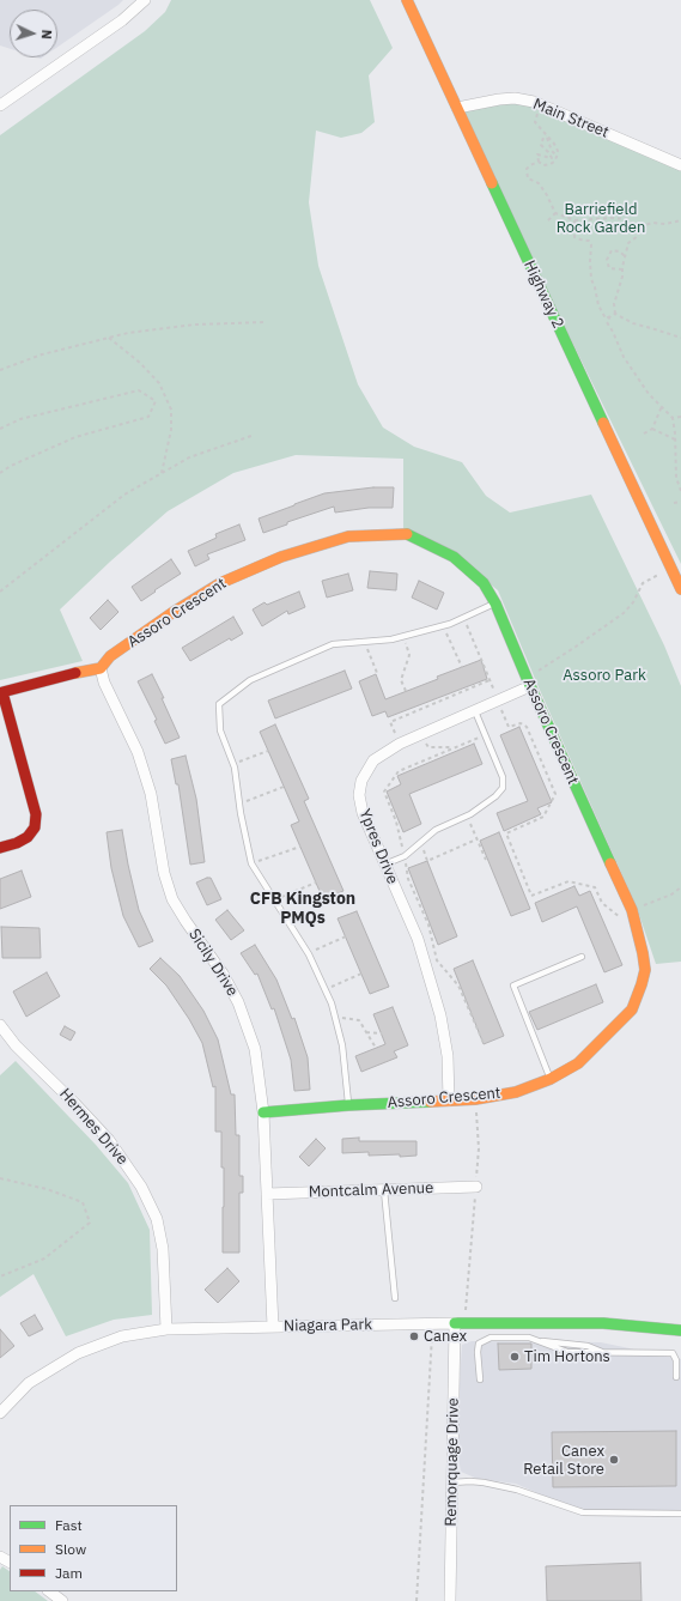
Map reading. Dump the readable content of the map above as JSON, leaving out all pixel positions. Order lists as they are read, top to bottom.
{
  "streets": {
    "street": [
      "Main Street",
      "Highway 2",
      "Assoro Crescent",
      "Ypres Drive",
      "Sicily Drive",
      "Hermes Drive",
      "Montcalm Avenue",
      "Niagara Park",
      "Remorquage Drive"
    ]
  },
  "crossings": [
    ["Main Street", "Highway 2"],
    ["Assoro Crescent", "Ypres Drive"],
    ["Assoro Crescent", "Sicily Drive"],
    ["Sicily Drive", "Montcalm Avenue"],
    ["Sicily Drive", "Niagara Park"],
    ["Hermes Drive", "Niagara Park"],
    ["Niagara Park", "Remorquage Drive"]
  ],
  "districts": ["CFB Kingston PMQs"],
  "parks": ["Barriefield Rock Garden", "Assoro Park"],
  "places": ["Canex", "Tim Hortons", "Canex Retail Store"],
  "legend": ["Fast", "Slow", "Jam"],
  "north": "right"
}
